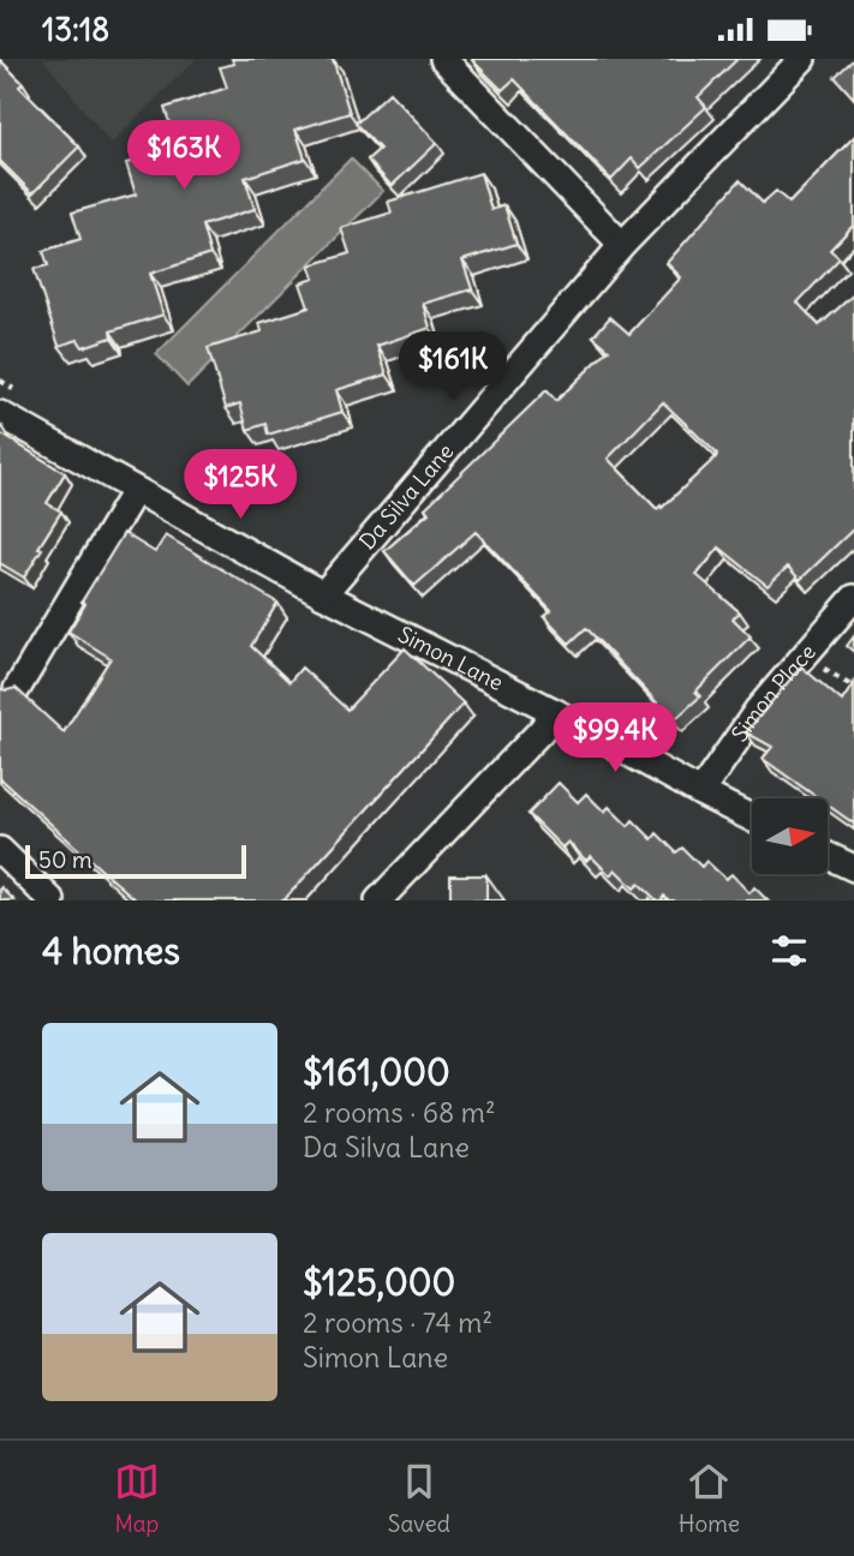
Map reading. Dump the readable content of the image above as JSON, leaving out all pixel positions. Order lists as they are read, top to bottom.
{
  "streets": {
    "street": ["Da Silva Lane", "Simon Lane", "Simon Place"]
  },
  "crossings": [
    ["Da Silva Lane", "Simon Lane"],
    ["Simon Lane", "Simon Place"]
  ],
  "scale_bar": "50 m",
  "north": "right",
  "page": {
    "status": "13:18",
    "price": [
      "$163K",
      "$161K",
      "$125K",
      "$99.4K"
    ],
    "scale": "50 m",
    "heading": "4 homes",
    "list": [
      {
        "name": "$161,000",
        "note": "2 rooms · 68 m² · Da Silva Lane"
      },
      {
        "name": "$125,000",
        "note": "2 rooms · 74 m² · Simon Lane"
      }
    ],
    "tabs": ["Map", "Saved", "Home"]
  }
}
